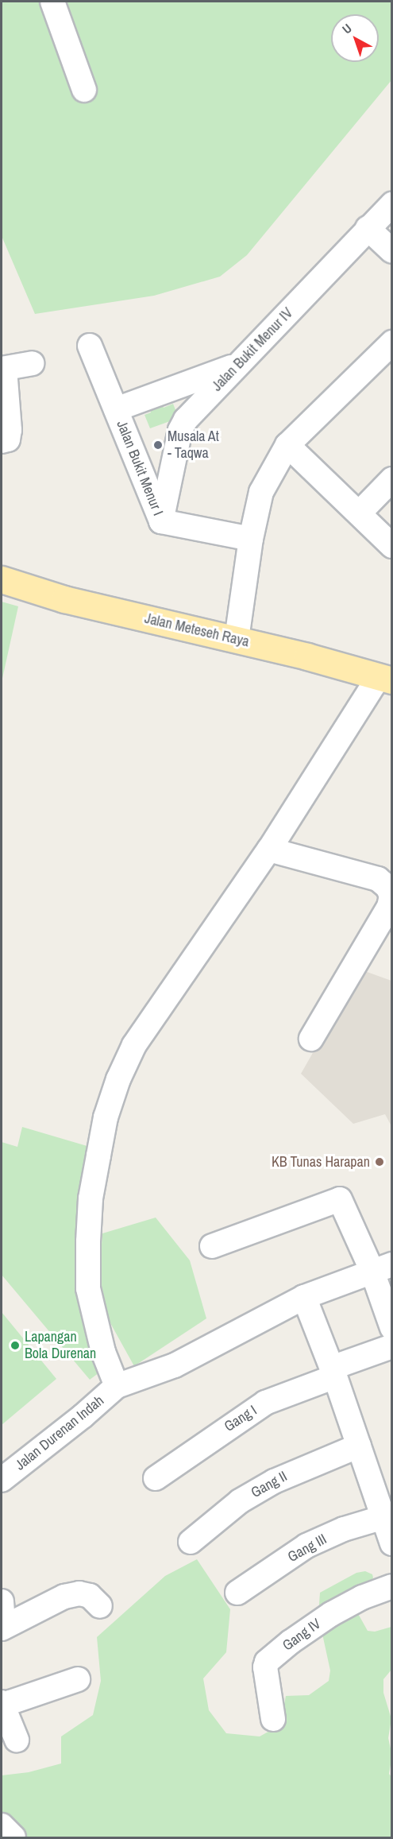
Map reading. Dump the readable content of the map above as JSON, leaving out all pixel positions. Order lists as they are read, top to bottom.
{
  "streets": {
    "main road": ["Jalan Meteseh Raya"],
    "street": [
      "Jalan Bukit Menur IV",
      "Jalan Bukit Menur I",
      "Gang I",
      "Jalan Durenan Indah",
      "Gang II",
      "Gang III",
      "Gang IV"
    ]
  },
  "crossings": [
    ["Jalan Bukit Menur IV", "Jalan Bukit Menur I"]
  ],
  "places": ["Musala At - Taqwa", "KB Tunas Harapan", "Lapangan Bola Durenan"],
  "north": "top left"
}
